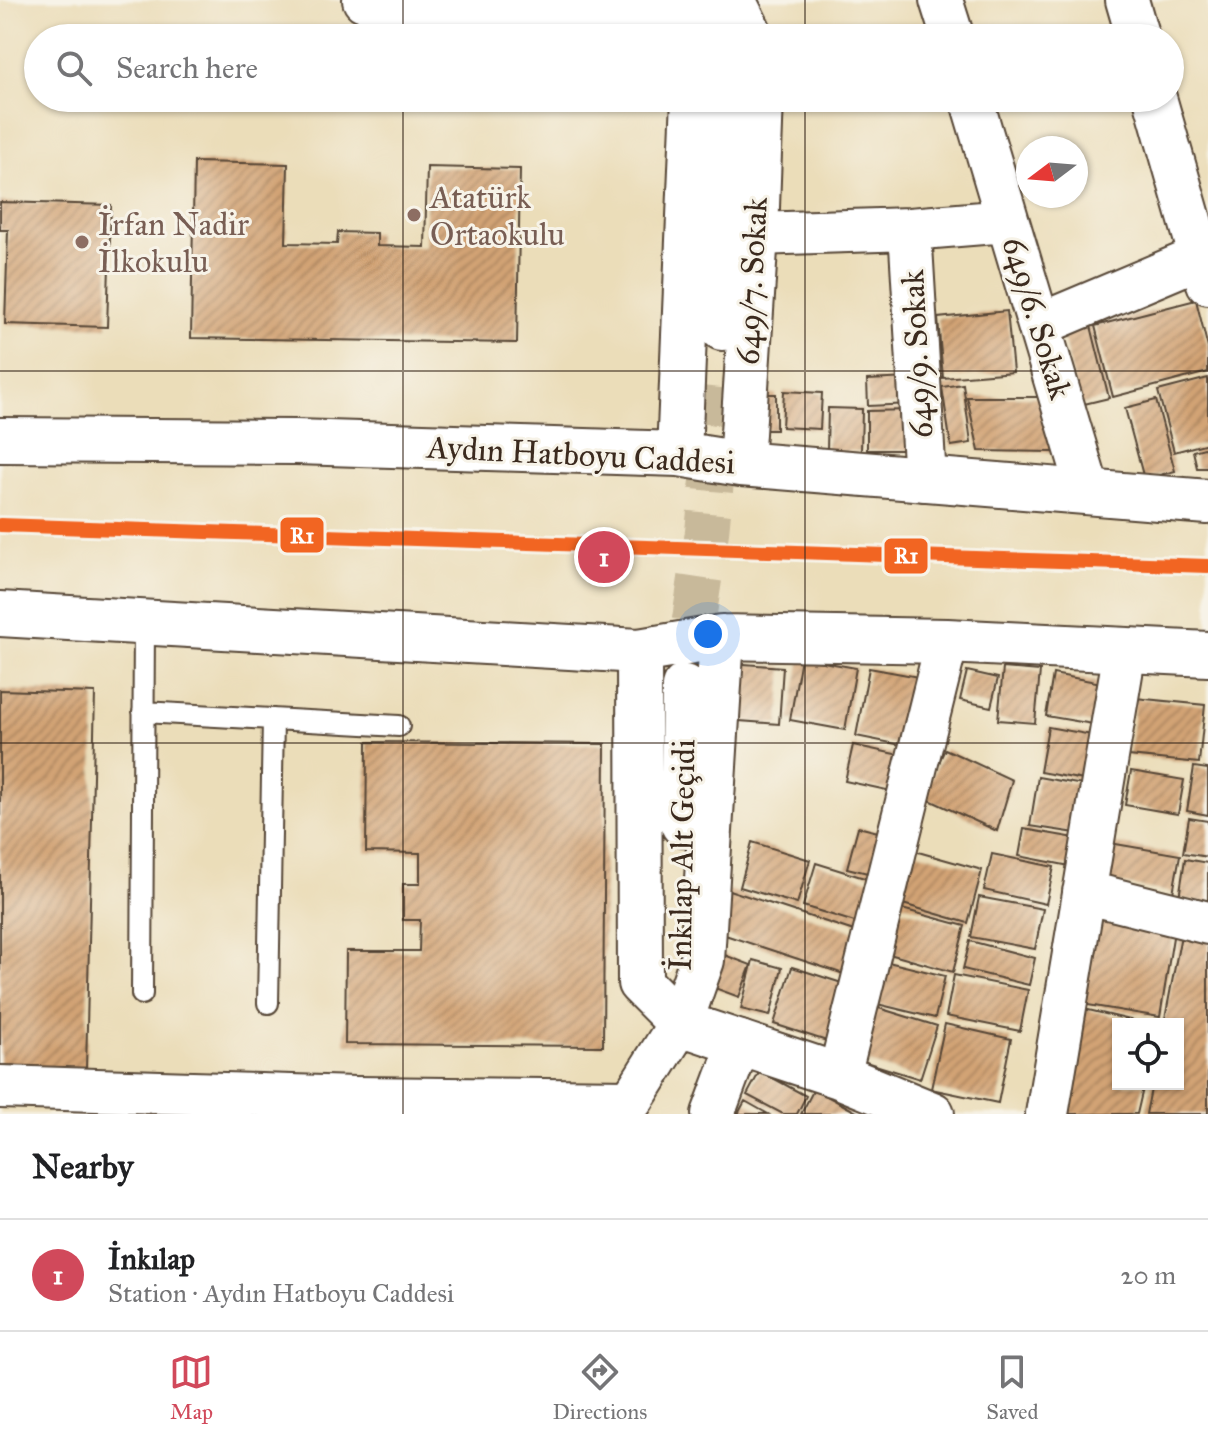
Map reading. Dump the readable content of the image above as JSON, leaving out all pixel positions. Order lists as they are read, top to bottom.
{
  "streets": {
    "street": [
      "649/7. Sokak",
      "649/6. Sokak",
      "649/9. Sokak",
      "Aydın Hatboyu Caddesi",
      "İnkılap Alt Geçidi"
    ]
  },
  "crossings": [
    ["649/7. Sokak", "Aydın Hatboyu Caddesi"],
    ["649/6. Sokak", "Aydın Hatboyu Caddesi"],
    ["649/9. Sokak", "Aydın Hatboyu Caddesi"]
  ],
  "places": ["Atatürk Ortaokulu", "İrfan Nadir İlkokulu"],
  "lines": ["transit line R1"],
  "north": "left",
  "page": {
    "search": "Search here",
    "pins": "1",
    "heading": "Nearby",
    "list": [
      {
        "mark": "1",
        "name": "İnkılap",
        "note": "Station · Aydın Hatboyu Caddesi",
        "value": "20 m"
      }
    ],
    "nav": ["Map", "Directions", "Saved"]
  }
}
